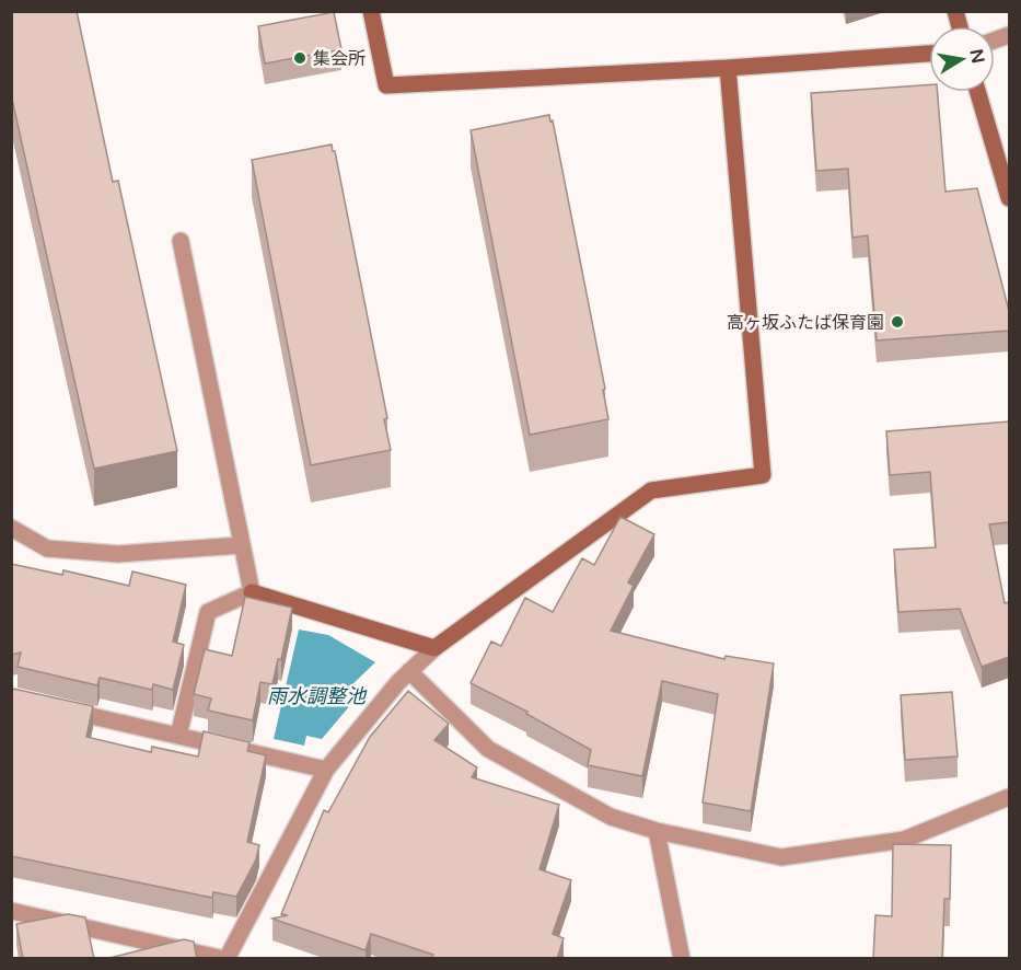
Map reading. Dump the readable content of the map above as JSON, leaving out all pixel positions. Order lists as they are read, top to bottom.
{
  "water": ["雨水調整池"],
  "places": ["集会所", "高ヶ坂ふたば保育園"],
  "north": "right"
}
